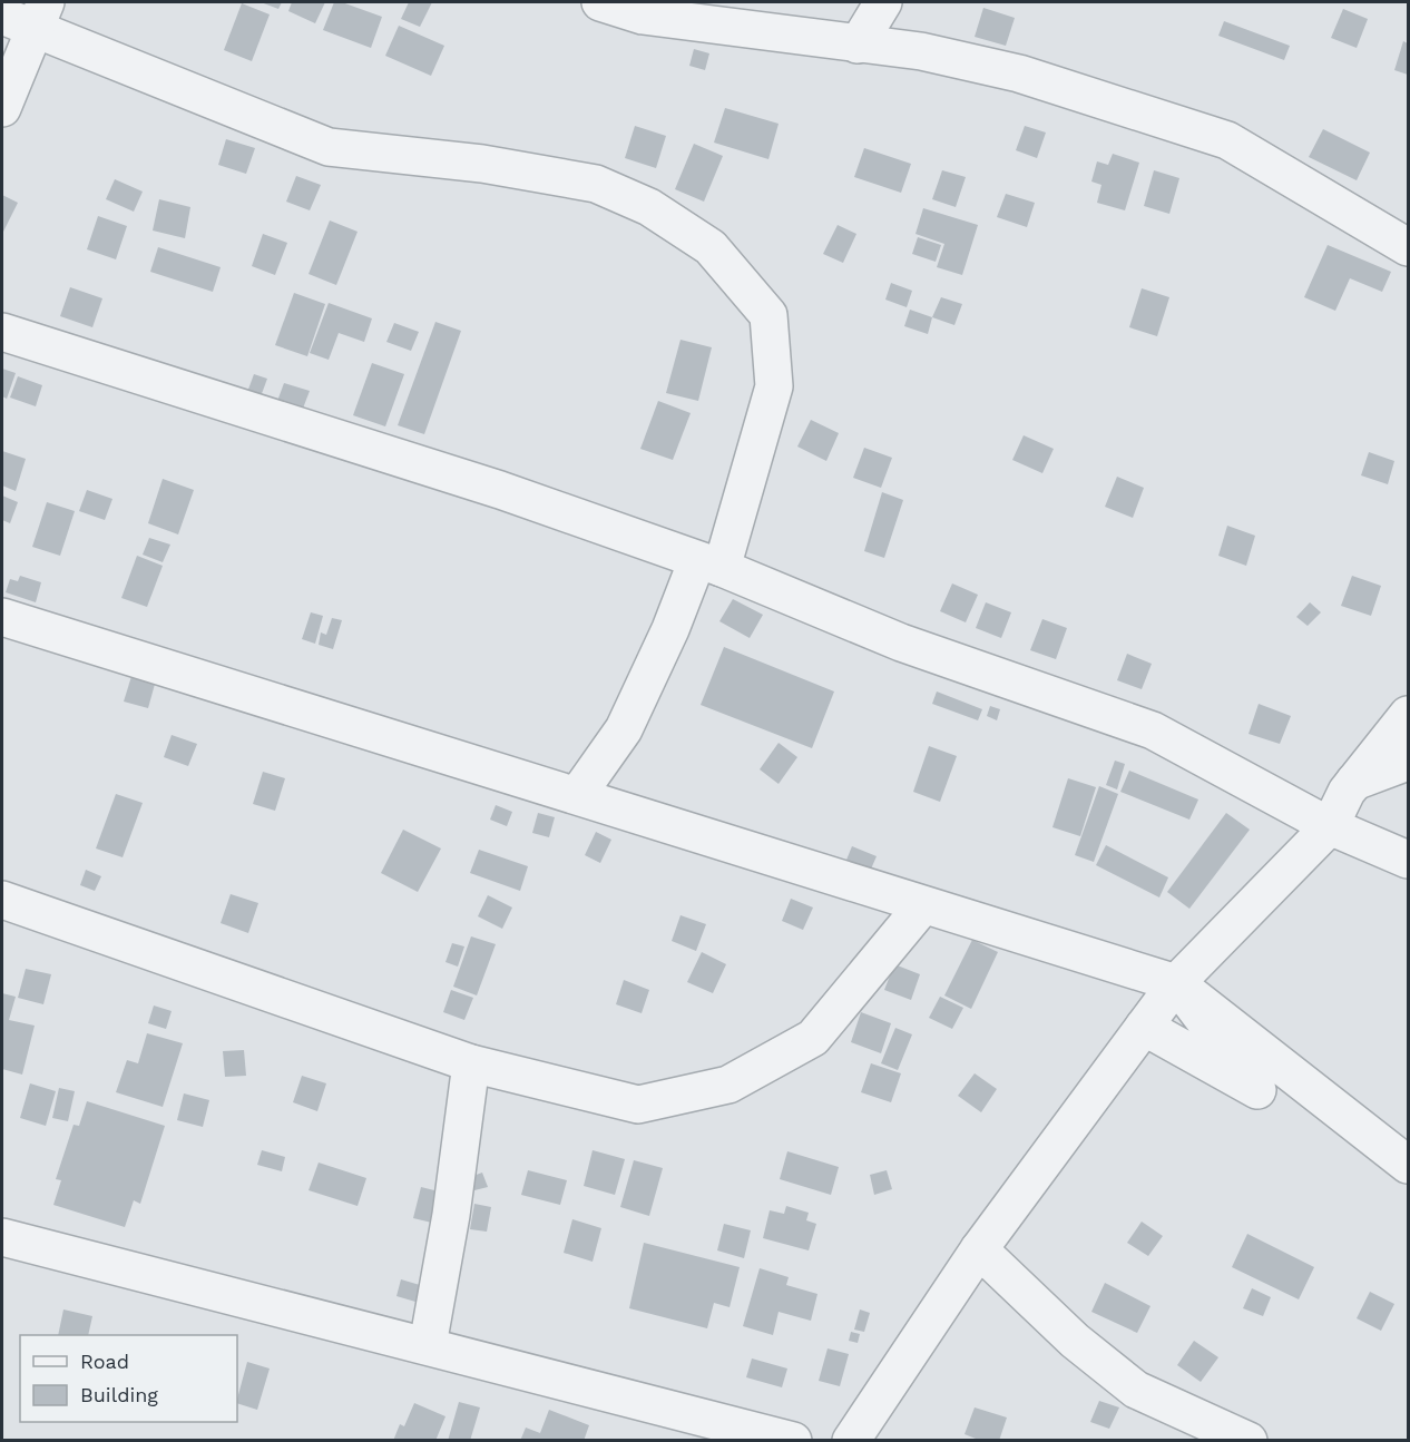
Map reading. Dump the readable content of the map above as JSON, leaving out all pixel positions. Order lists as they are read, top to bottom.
{
  "legend": ["Road", "Building"]
}
